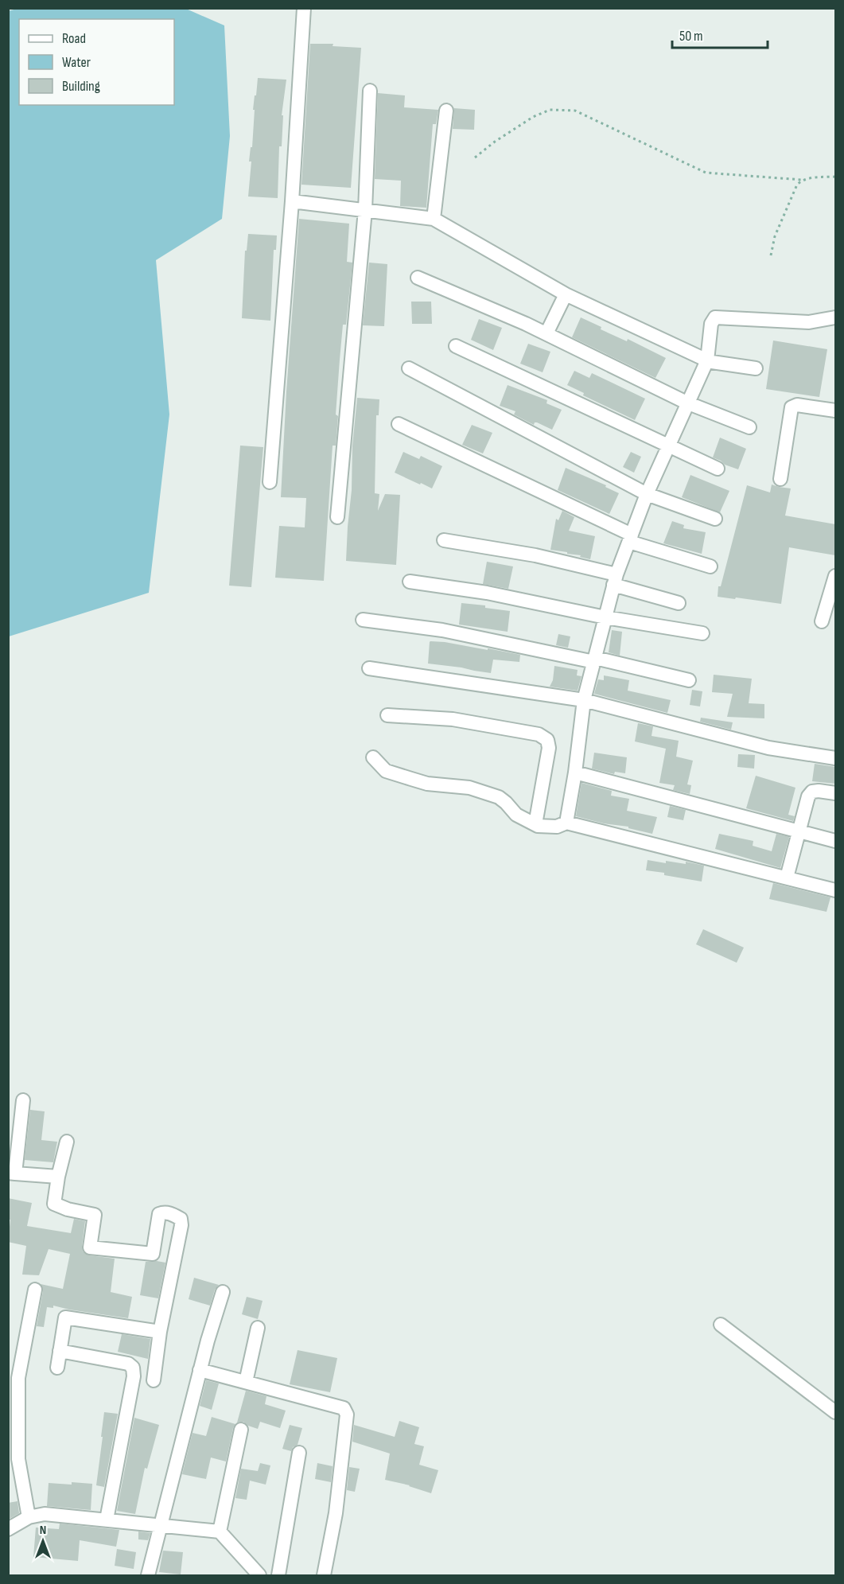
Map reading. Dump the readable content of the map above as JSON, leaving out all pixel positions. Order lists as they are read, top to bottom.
{
  "legend": ["Road", "Water", "Building"],
  "scale_bar": "50 m",
  "north": "top"
}
